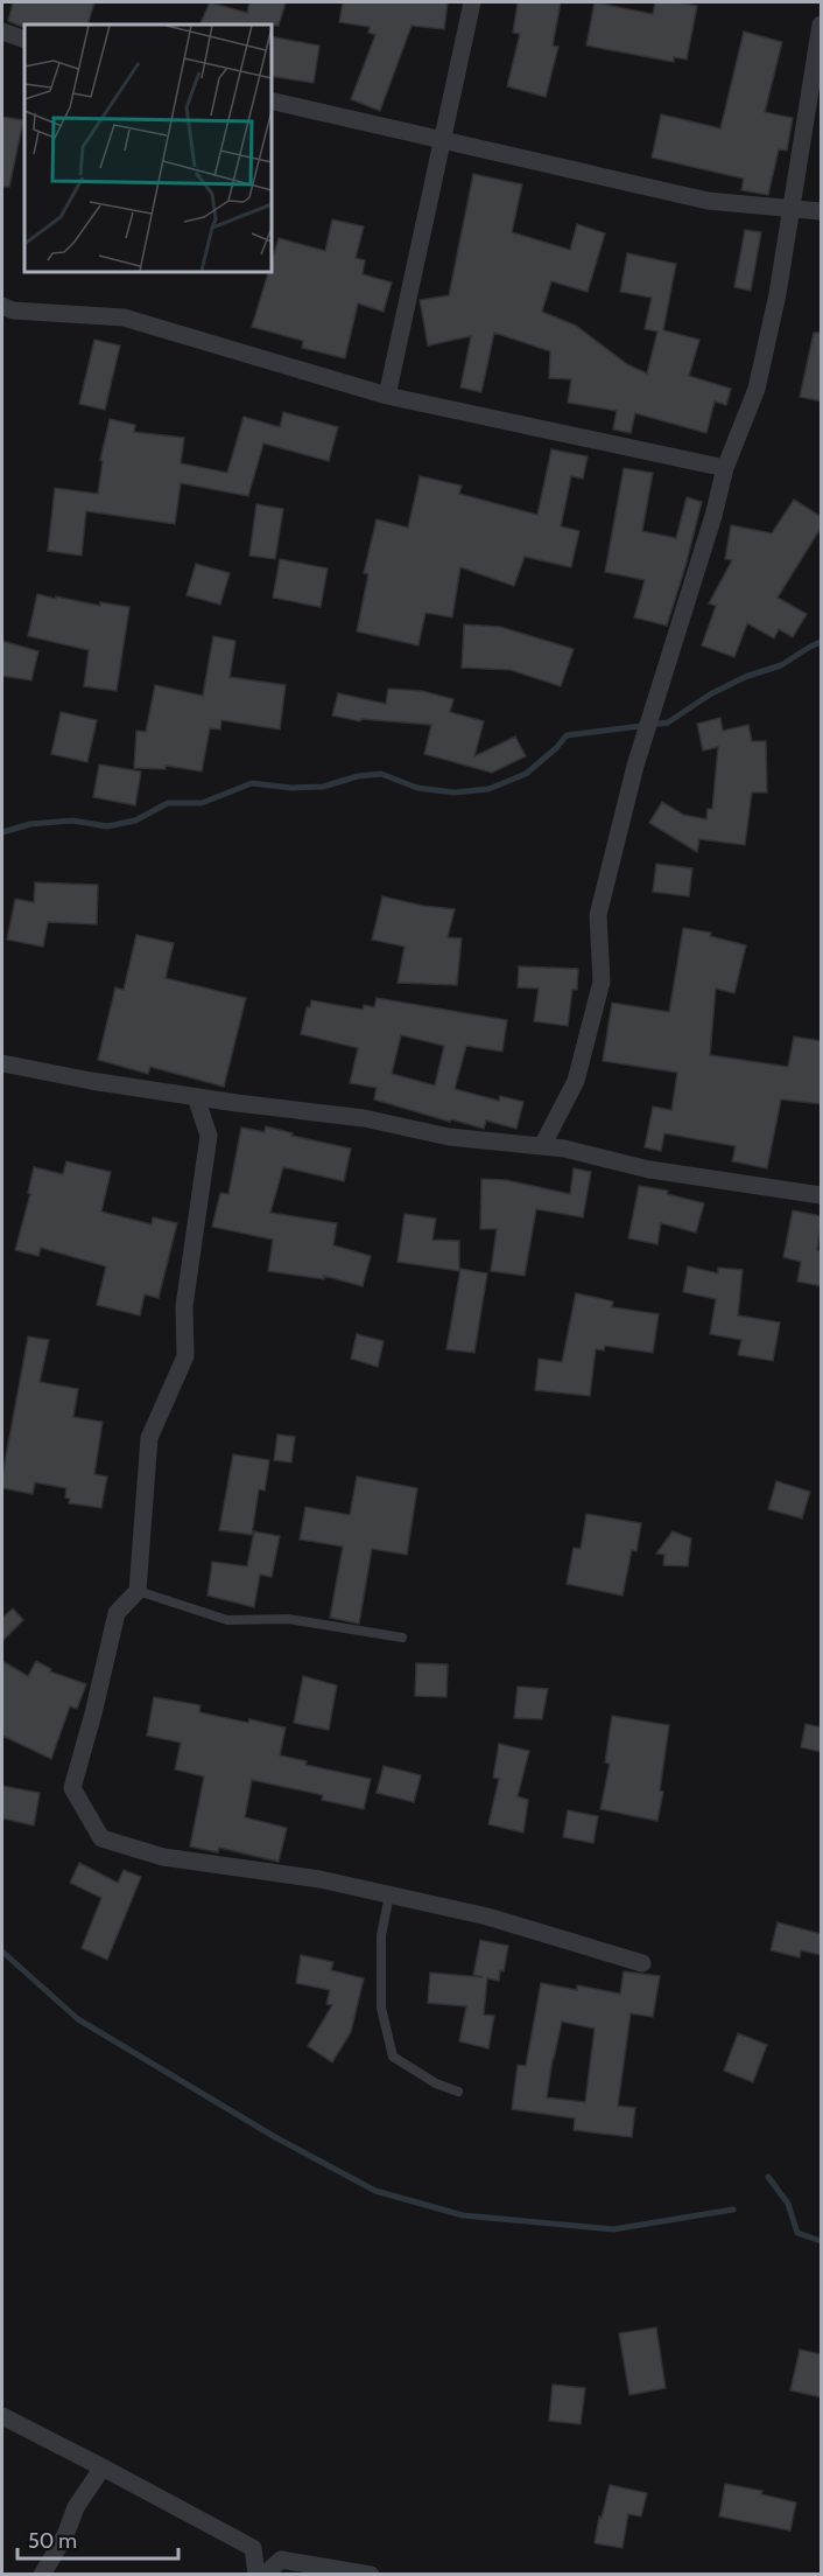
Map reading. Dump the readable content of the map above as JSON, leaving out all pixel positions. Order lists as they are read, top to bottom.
{
  "scale_bar": "50 m"
}
